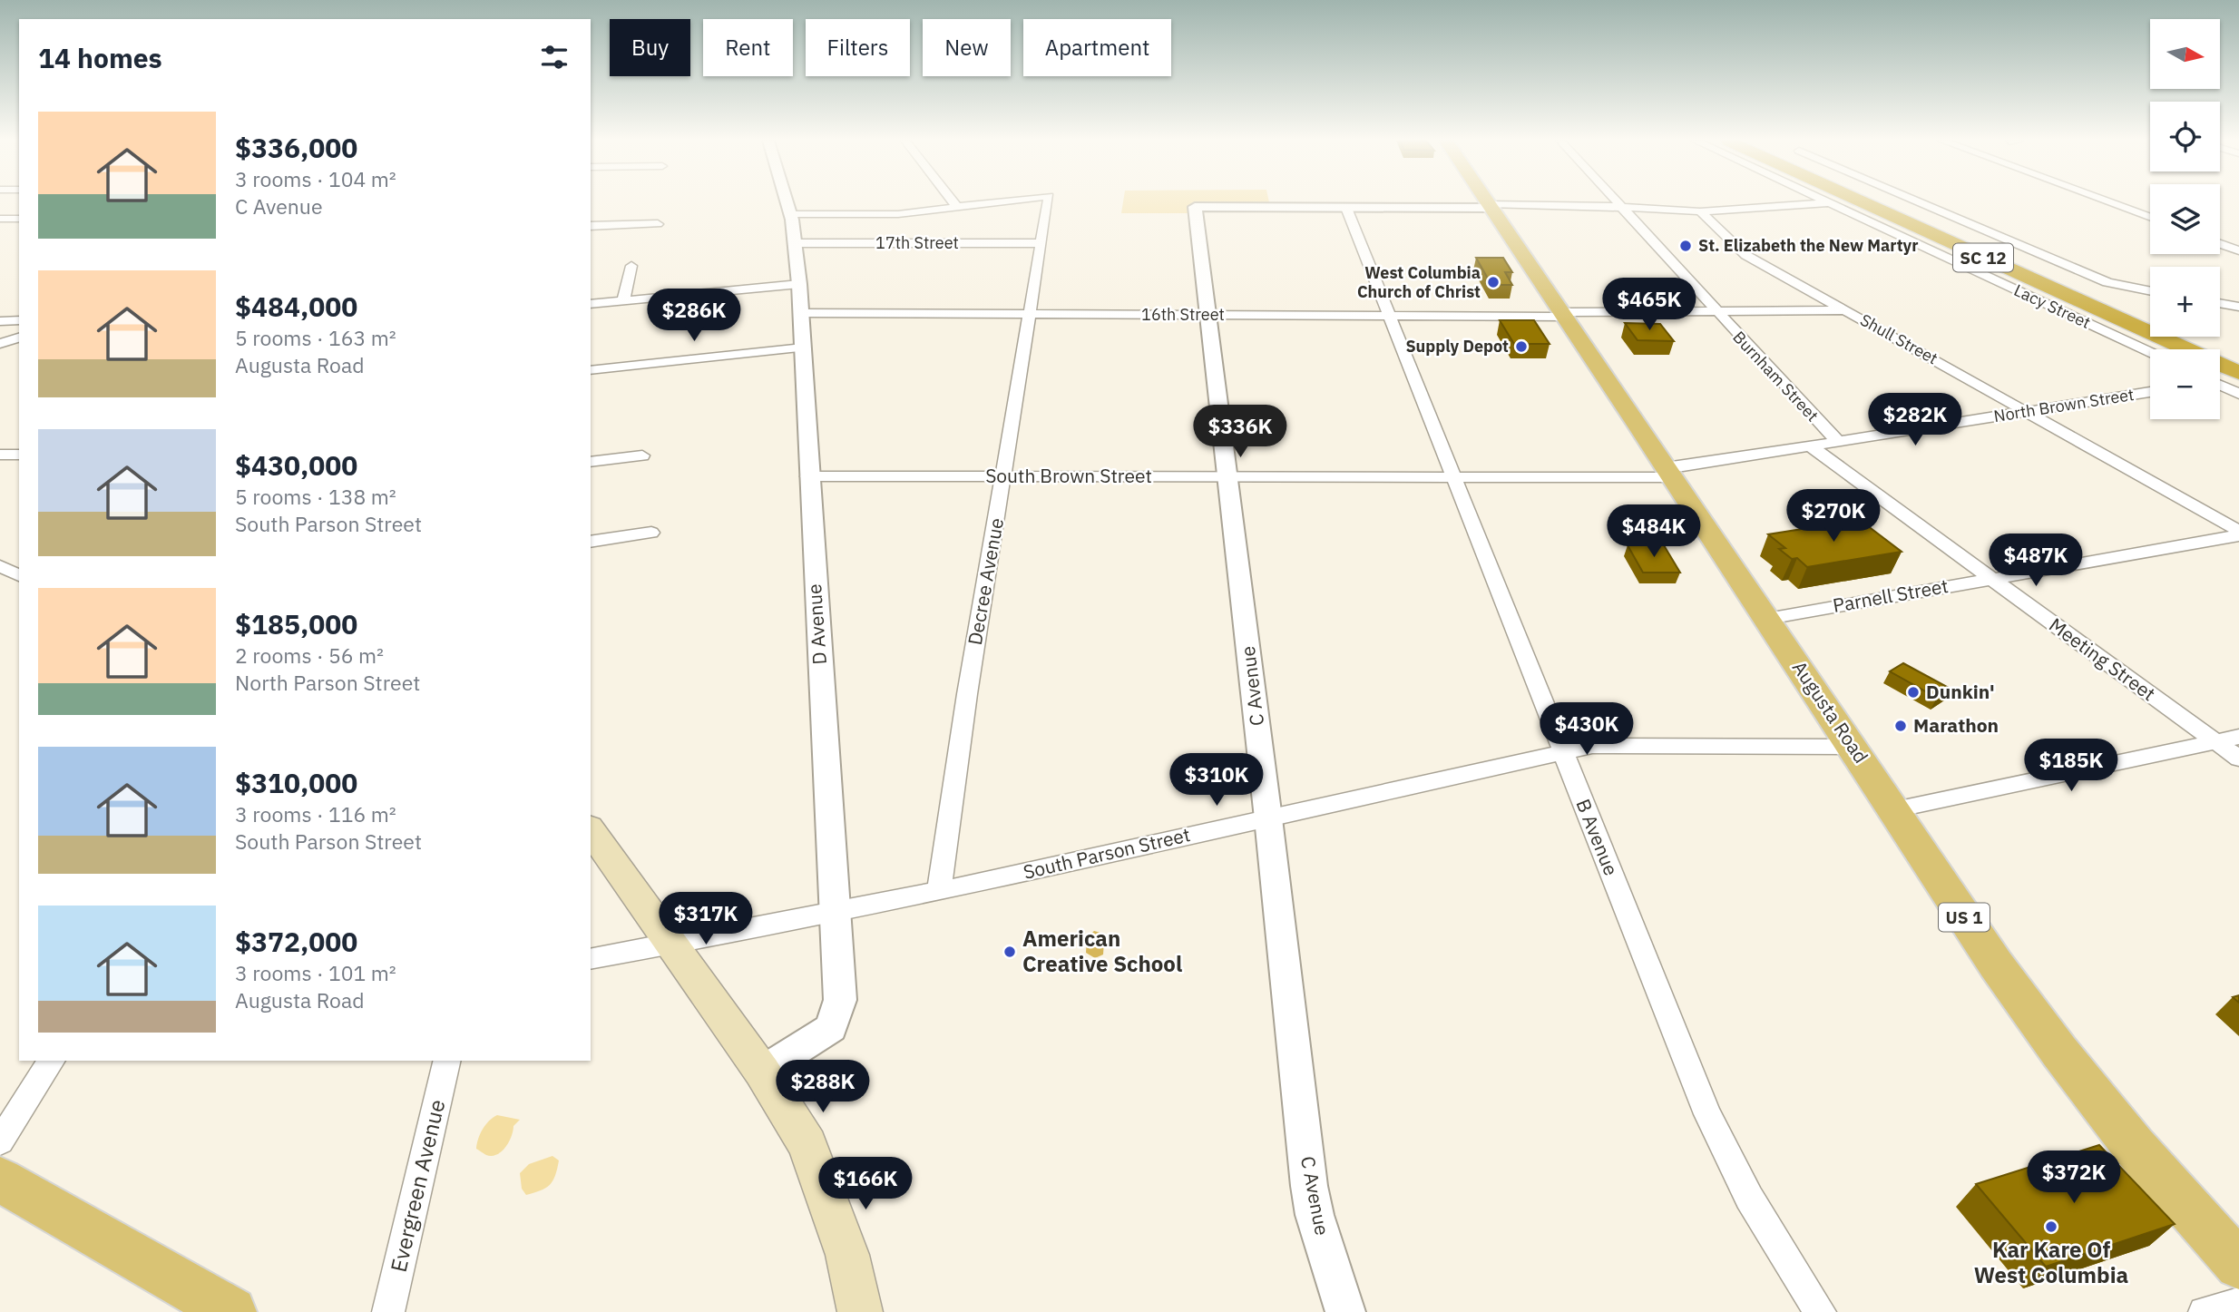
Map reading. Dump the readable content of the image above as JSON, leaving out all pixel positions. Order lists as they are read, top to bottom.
{
  "streets": {
    "highway": ["SC 12"],
    "main road": ["Augusta Road", "US 1"],
    "street": [
      "17th Street",
      "Lacy Street",
      "16th Street",
      "Shull Street",
      "Burnham Street",
      "North Brown Street",
      "South Brown Street",
      "Decree Avenue",
      "Parnell Street",
      "D Avenue",
      "Meeting Street",
      "C Avenue",
      "B Avenue",
      "South Parson Street",
      "Evergreen Avenue"
    ]
  },
  "crossings": [
    ["17th Street", "Decree Avenue"],
    ["17th Street", "D Avenue"],
    ["16th Street", "Shull Street"],
    ["16th Street", "Burnham Street"],
    ["16th Street", "Decree Avenue"],
    ["16th Street", "D Avenue"],
    ["16th Street", "C Avenue"],
    ["16th Street", "Augusta Road"],
    ["16th Street", "B Avenue"],
    ["Shull Street", "North Brown Street"],
    ["Burnham Street", "North Brown Street"],
    ["North Brown Street", "South Brown Street"],
    ["North Brown Street", "Meeting Street"],
    ["North Brown Street", "Augusta Road"],
    ["South Brown Street", "Decree Avenue"],
    ["South Brown Street", "D Avenue"],
    ["South Brown Street", "C Avenue"],
    ["South Brown Street", "Augusta Road"],
    ["South Brown Street", "B Avenue"],
    ["Decree Avenue", "South Parson Street"],
    ["Parnell Street", "Meeting Street"],
    ["Parnell Street", "Augusta Road"],
    ["D Avenue", "South Parson Street"],
    ["C Avenue", "B Avenue"],
    ["C Avenue", "South Parson Street"],
    ["Augusta Road", "South Parson Street"],
    ["B Avenue", "South Parson Street"]
  ],
  "places": [
    "St. Elizabeth the New Martyr",
    "West Columbia Church of Christ",
    "Supply Depot",
    "Dunkin'",
    "Marathon",
    "American Creative School",
    "Kar Kare Of West Columbia"
  ],
  "north": "right",
  "page": {
    "map_buttons": ["+", "−"],
    "chip": [
      "Buy",
      "Rent",
      "Filters",
      "New",
      "Apartment"
    ],
    "heading": "14 homes",
    "list": [
      {
        "name": "$336,000",
        "note": "3 rooms · 104 m² · C Avenue"
      },
      {
        "name": "$484,000",
        "note": "5 rooms · 163 m² · Augusta Road"
      },
      {
        "name": "$430,000",
        "note": "5 rooms · 138 m² · South Parson Street"
      },
      {
        "name": "$185,000",
        "note": "2 rooms · 56 m² · North Parson Street"
      },
      {
        "name": "$310,000",
        "note": "3 rooms · 116 m² · South Parson Street"
      },
      {
        "name": "$372,000",
        "note": "3 rooms · 101 m² · Augusta Road"
      }
    ],
    "price": [
      "$465K",
      "$286K",
      "$282K",
      "$336K",
      "$270K",
      "$484K",
      "$487K",
      "$430K",
      "$185K",
      "$310K",
      "$317K",
      "$288K",
      "$372K",
      "$166K"
    ]
  }
}
